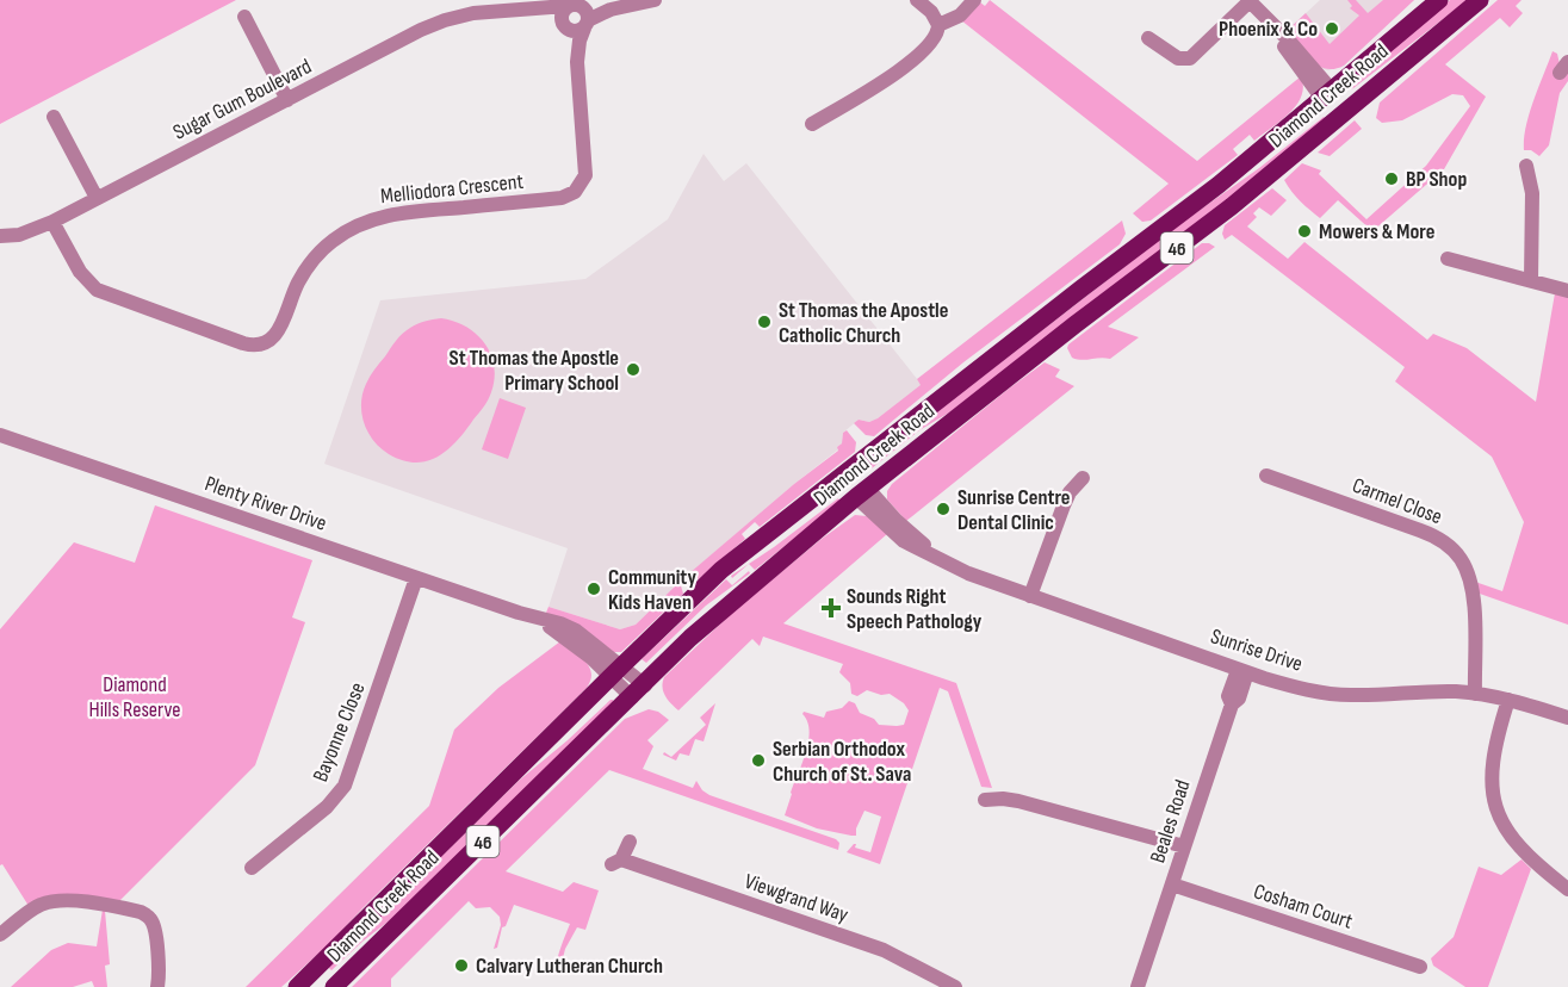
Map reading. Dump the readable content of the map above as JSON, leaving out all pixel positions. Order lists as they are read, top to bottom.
{
  "streets": {
    "main road": ["Diamond Creek Road", "46", "Sunrise Drive"],
    "street": [
      "Sugar Gum Boulevard",
      "Melliodora Crescent",
      "Carmel Close",
      "Plenty River Drive",
      "Bayonne Close",
      "Beales Road",
      "Viewgrand Way",
      "Cosham Court"
    ]
  },
  "crossings": [
    ["Diamond Creek Road", "Plenty River Drive"],
    ["Diamond Creek Road", "Sunrise Drive"],
    ["Sugar Gum Boulevard", "Melliodora Crescent"],
    ["Carmel Close", "Sunrise Drive"],
    ["Plenty River Drive", "Bayonne Close"],
    ["Sunrise Drive", "Beales Road"],
    ["Beales Road", "Cosham Court"]
  ],
  "parks": ["Diamond Hills Reserve"],
  "places": {
    "other": [
      "Phoenix & Co",
      "BP Shop",
      "Mowers & More",
      "St Thomas the Apostle Catholic Church",
      "St Thomas the Apostle Primary School",
      "Sunrise Centre Dental Clinic",
      "Community Kids Haven",
      "Serbian Orthodox Church of St. Sava",
      "Calvary Lutheran Church"
    ],
    "health": ["Sounds Right Speech Pathology"]
  }
}
